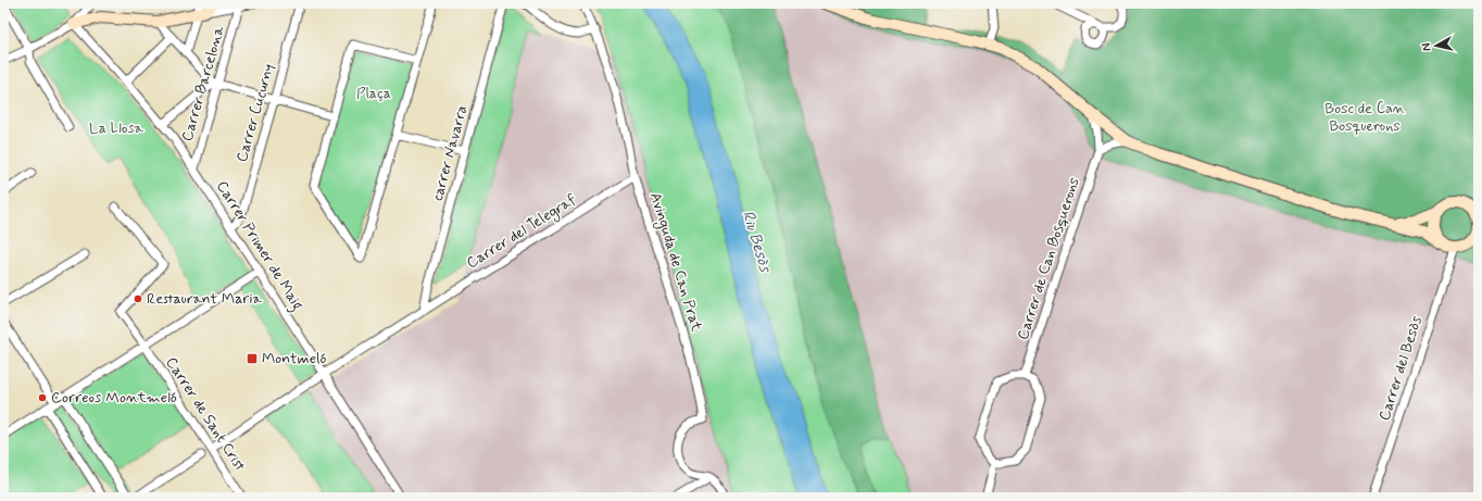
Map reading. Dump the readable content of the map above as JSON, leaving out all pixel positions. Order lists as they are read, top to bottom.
{
  "streets": {
    "street": [
      "Carrer Barcelona",
      "Carrer Cucurny",
      "carrer Navarra",
      "Carrer del Telegraf",
      "Carrer Primer de Maig",
      "Carrer de Can Bosquerons",
      "Avinguda de Can Prat",
      "Carrer del Besòs",
      "Carrer de Sant Crist"
    ]
  },
  "crossings": [
    ["Carrer Barcelona", "Carrer Primer de Maig"],
    ["Carrer Cucurny", "Carrer Primer de Maig"],
    ["carrer Navarra", "Carrer del Telegraf"],
    ["Carrer del Telegraf", "Carrer Primer de Maig"],
    ["Carrer del Telegraf", "Avinguda de Can Prat"],
    ["Carrer del Telegraf", "Carrer de Sant Crist"]
  ],
  "water": ["Riu Besòs"],
  "parks": ["Plaça", "Bosc de Can Bosquerons", "La Llosa"],
  "places": {
    "other": ["Restaurant Maria", "Correos Montmeló"],
    "transit": ["Montmeló"]
  },
  "north": "left"
}
